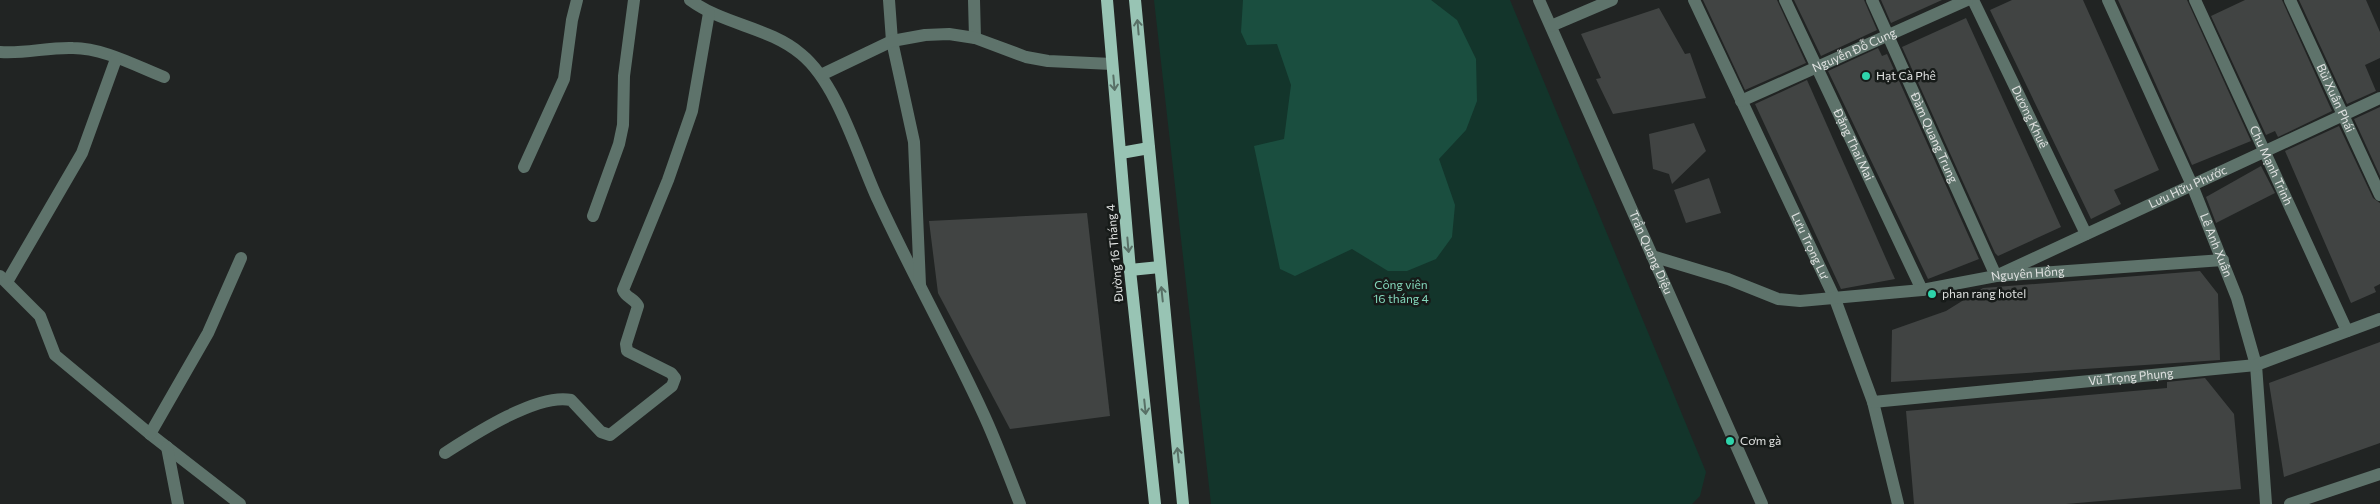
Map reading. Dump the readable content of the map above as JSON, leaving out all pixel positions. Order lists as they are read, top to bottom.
{
  "streets": {
    "main road": ["Đường 16 Tháng 4"],
    "street": [
      "Nguyễn Đỗ Cung",
      "Bùi Xuân Phái",
      "Dương Khuê",
      "Đàm Quang Trung",
      "Đặng Thai Mai",
      "Chu Mạnh Trinh",
      "Lưu Hữu Phước",
      "Lê Anh Xuân",
      "Lưu Trọng Lư",
      "Trần Quang Diệu",
      "Nguyên Hồng",
      "Vũ Trọng Phụng"
    ]
  },
  "crossings": [
    ["Nguyễn Đỗ Cung", "Đàm Quang Trung"],
    ["Nguyễn Đỗ Cung", "Đặng Thai Mai"],
    ["Nguyễn Đỗ Cung", "Lưu Trọng Lư"],
    ["Bùi Xuân Phái", "Lưu Hữu Phước"],
    ["Dương Khuê", "Lưu Hữu Phước"],
    ["Đàm Quang Trung", "Lưu Hữu Phước"],
    ["Đàm Quang Trung", "Nguyên Hồng"],
    ["Đặng Thai Mai", "Nguyên Hồng"],
    ["Chu Mạnh Trinh", "Lưu Hữu Phước"],
    ["Chu Mạnh Trinh", "Vũ Trọng Phụng"],
    ["Lưu Hữu Phước", "Lê Anh Xuân"],
    ["Lưu Hữu Phước", "Nguyên Hồng"],
    ["Lê Anh Xuân", "Nguyên Hồng"],
    ["Lê Anh Xuân", "Vũ Trọng Phụng"],
    ["Lưu Trọng Lư", "Nguyên Hồng"],
    ["Lưu Trọng Lư", "Vũ Trọng Phụng"],
    ["Trần Quang Diệu", "Nguyên Hồng"]
  ],
  "parks": ["Công viên 16 tháng 4"],
  "places": ["Hạt Cà Phê", "phan rang hotel", "Cơm gà"]
}
